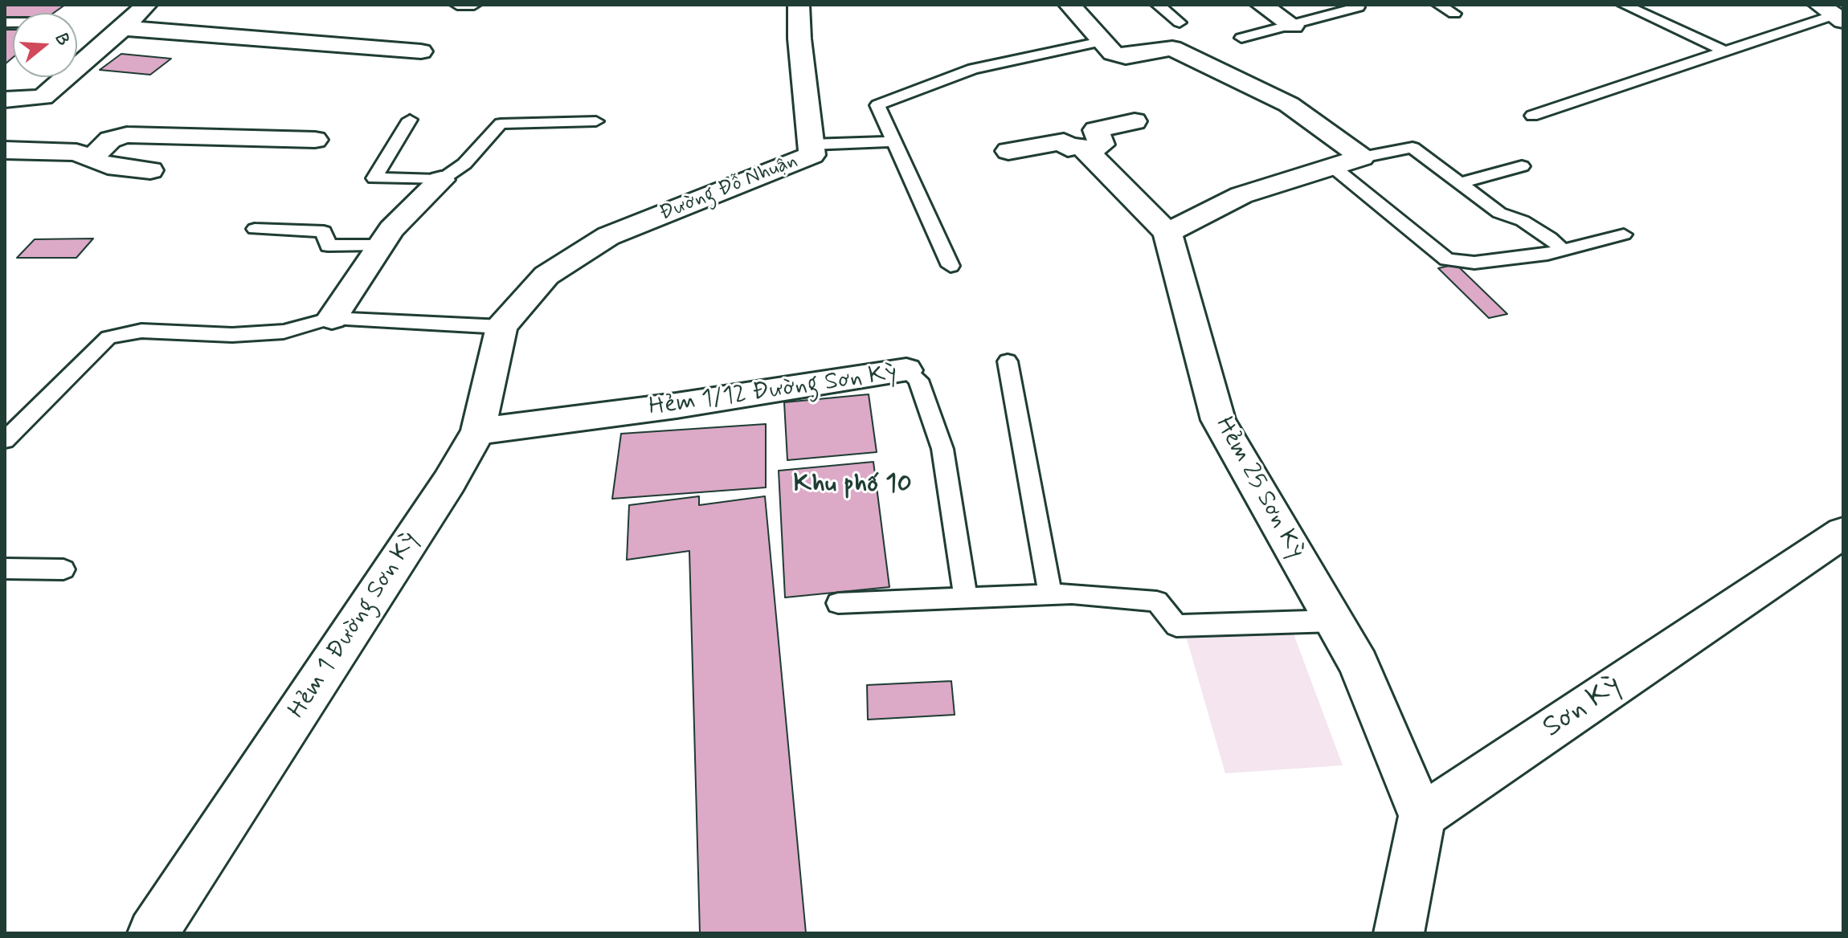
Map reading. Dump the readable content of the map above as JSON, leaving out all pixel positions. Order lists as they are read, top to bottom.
{
  "streets": {
    "street": [
      "Đường Đỗ Nhuận",
      "Hẻm 1/12 Đường Sơn Kỳ",
      "Hẻm 25 Sơn Kỳ",
      "Hẻm 1 Đường Sơn Kỳ",
      "Sơn Kỳ"
    ]
  },
  "crossings": [
    ["Đường Đỗ Nhuận", "Hẻm 1 Đường Sơn Kỳ"],
    ["Hẻm 1/12 Đường Sơn Kỳ", "Hẻm 1 Đường Sơn Kỳ"],
    ["Hẻm 25 Sơn Kỳ", "Sơn Kỳ"]
  ],
  "districts": ["Khu phố 10"],
  "north": "right"
}
